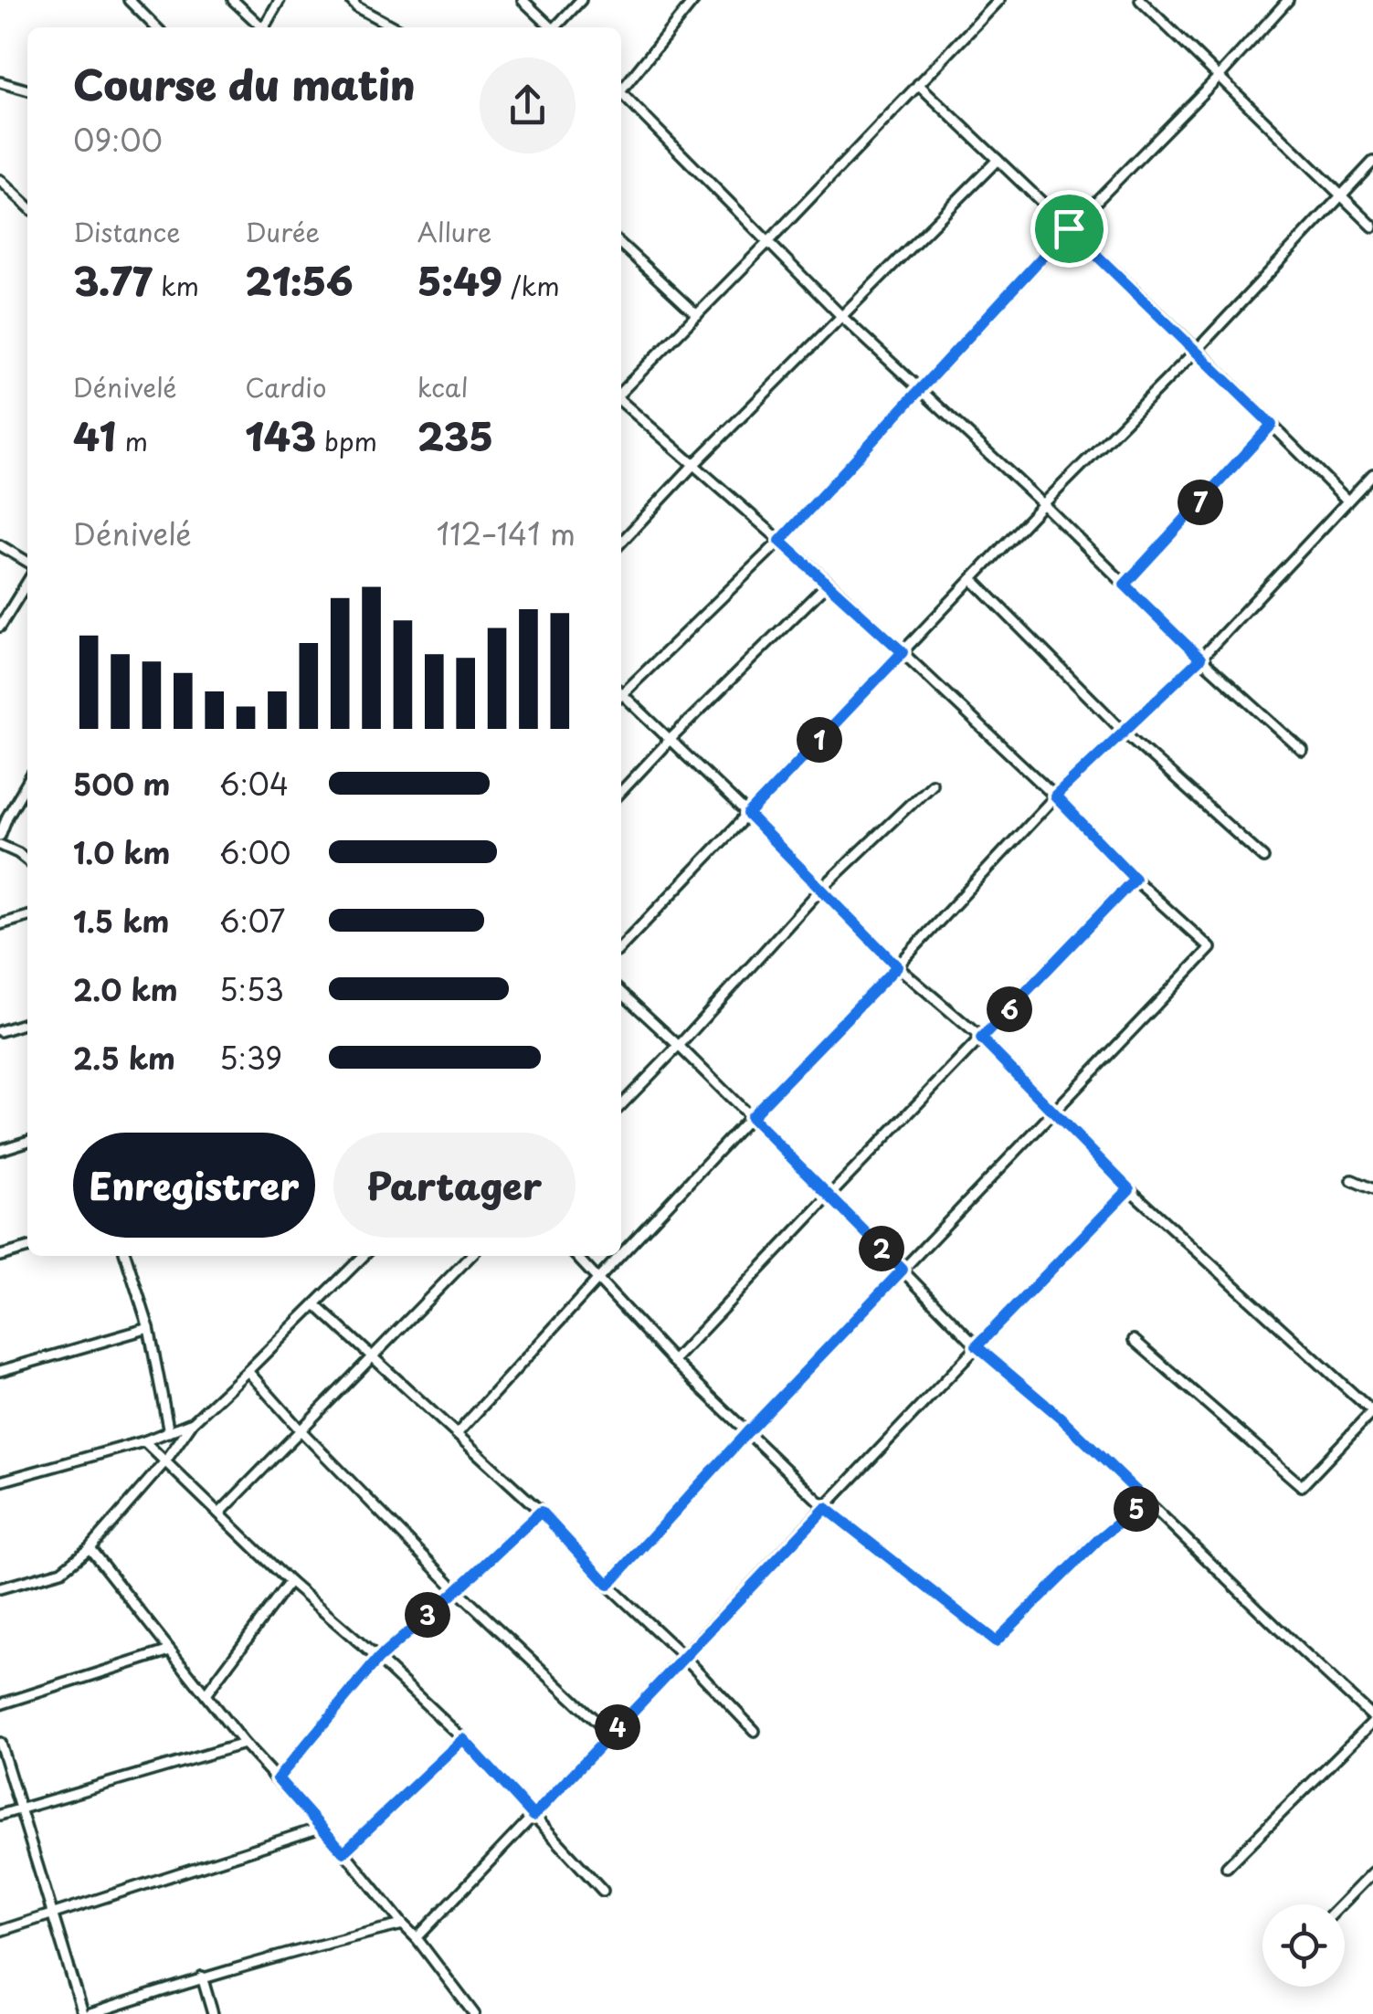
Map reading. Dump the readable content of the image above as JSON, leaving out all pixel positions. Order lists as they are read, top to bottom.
{
  "page": {
    "heading": ["Course du matin", "09:00"],
    "stats": [
      ["Distance", "3.77 km"],
      ["Durée", "21:56"],
      ["Allure", "5:49 /km"],
      ["Dénivelé", "41 m"],
      ["Cardio", "143 bpm"],
      ["kcal", "235"]
    ],
    "pins": [
      "7",
      "1",
      "6",
      "2",
      "5",
      "3",
      "4"
    ],
    "chart": ["Dénivelé", "112–141 m"],
    "list": [
      {
        "name": "500 m",
        "note": "6:04"
      },
      {
        "name": "1.0 km",
        "note": "6:00"
      },
      {
        "name": "1.5 km",
        "note": "6:07"
      },
      {
        "name": "2.0 km",
        "note": "5:53"
      },
      {
        "name": "2.5 km",
        "note": "5:39"
      }
    ],
    "buttons": ["Enregistrer", "Partager"]
  }
}
